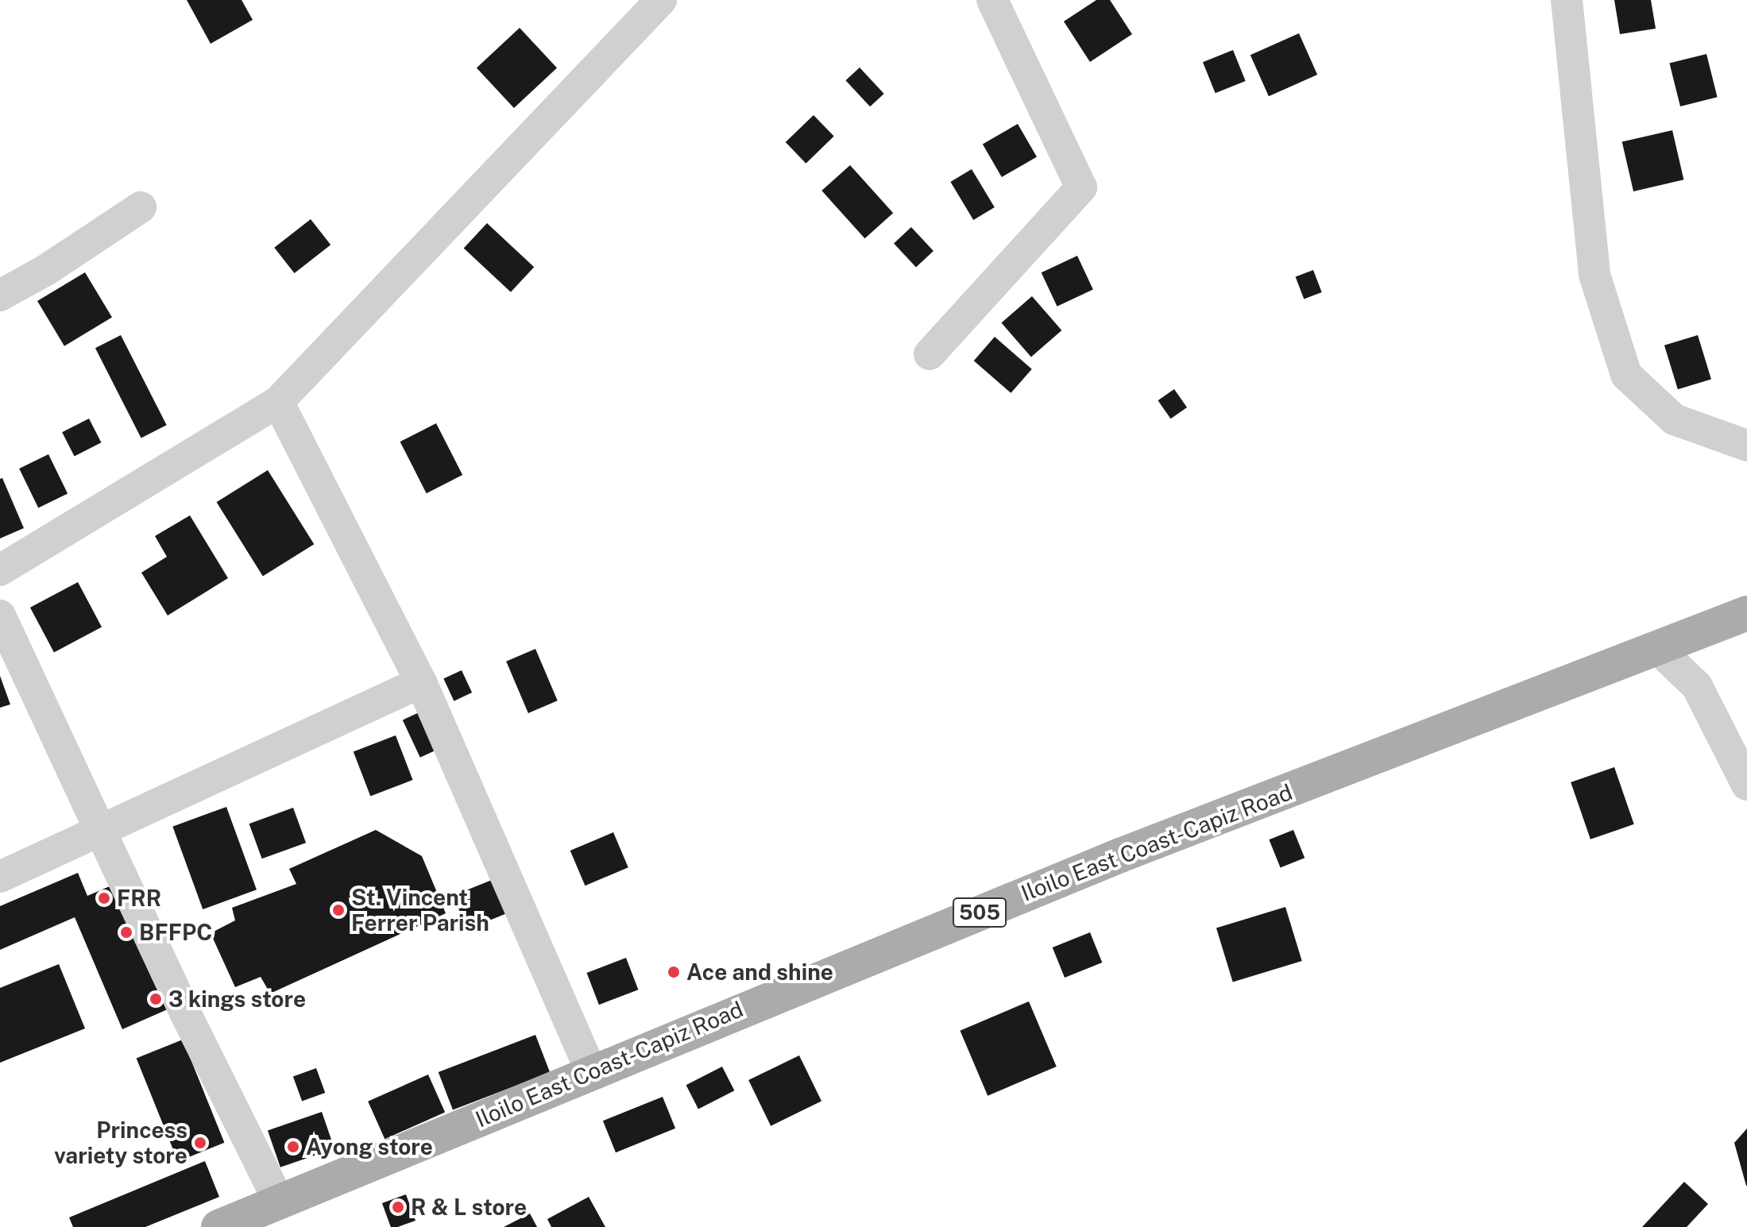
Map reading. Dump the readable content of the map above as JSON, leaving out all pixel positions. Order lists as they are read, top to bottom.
{
  "streets": {
    "main road": ["Iloilo East Coast-Capiz Road", "505"]
  },
  "places": [
    "FRR",
    "St. Vincent Ferrer Parish",
    "BFFPC",
    "Ace and shine",
    "3 kings store",
    "Princess variety store",
    "Ayong store",
    "R & L store"
  ]
}
